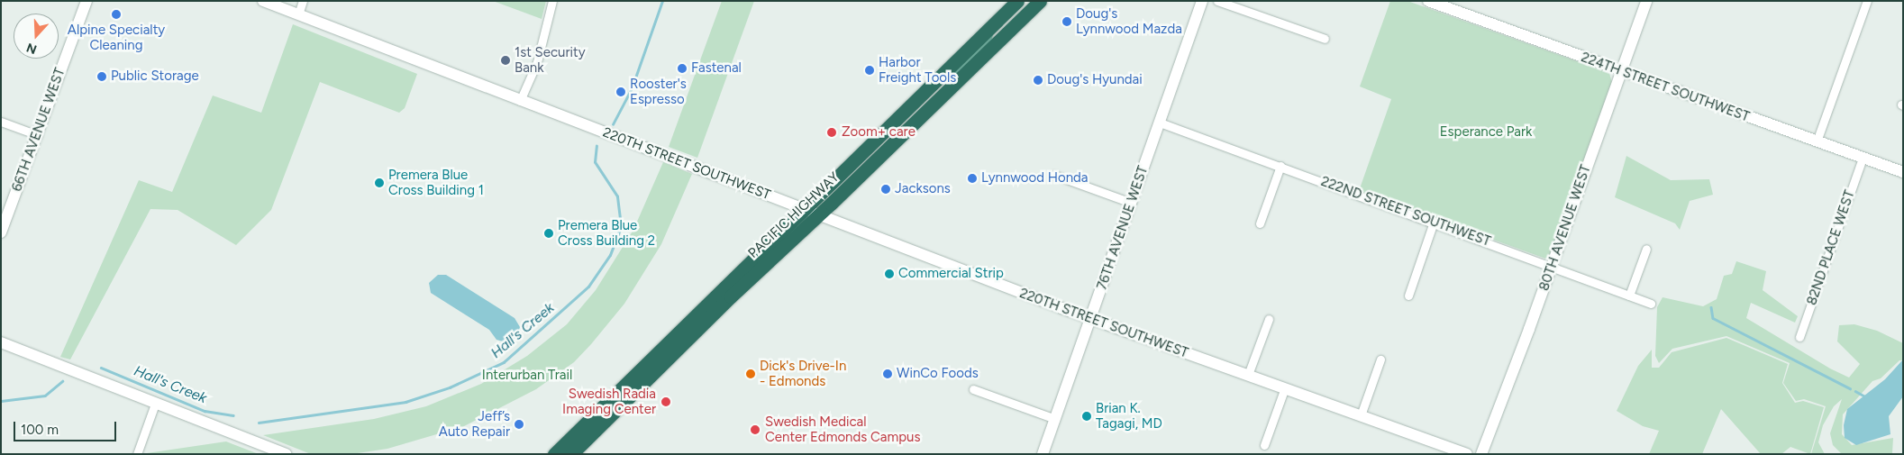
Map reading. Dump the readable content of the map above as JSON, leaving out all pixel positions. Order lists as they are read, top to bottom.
{
  "streets": {
    "highway": ["PACIFIC HIGHWAY"],
    "street": [
      "224TH STREET SOUTHWEST",
      "66TH AVENUE WEST",
      "220TH STREET SOUTHWEST",
      "222ND STREET SOUTHWEST",
      "76TH AVENUE WEST",
      "80TH AVENUE WEST",
      "82ND PLACE WEST"
    ]
  },
  "crossings": [
    ["224TH STREET SOUTHWEST", "80TH AVENUE WEST"],
    ["224TH STREET SOUTHWEST", "82ND PLACE WEST"],
    ["220TH STREET SOUTHWEST", "PACIFIC HIGHWAY"],
    ["220TH STREET SOUTHWEST", "76TH AVENUE WEST"],
    ["222ND STREET SOUTHWEST", "76TH AVENUE WEST"],
    ["222ND STREET SOUTHWEST", "80TH AVENUE WEST"]
  ],
  "water": ["Hall's Creek"],
  "parks": ["Esperance Park", "Interurban Trail"],
  "places": [
    "Alpine Specialty Cleaning",
    "Doug's Lynnwood Mazda",
    "1st Security Bank",
    "Fastenal",
    "Harbor Freight Tools",
    "Public Storage",
    "Doug's Hyundai",
    "Rooster's Espresso",
    "Zoom+ care",
    "Lynnwood Honda",
    "Premera Blue Cross Building 1",
    "Jacksons",
    "Premera Blue Cross Building 2",
    "Commercial Strip",
    "Dick's Drive-In - Edmonds",
    "WinCo Foods",
    "Swedish Radia Imaging Center",
    "Brian K. Tagagi, MD",
    "Jeff’s Auto Repair",
    "Swedish Medical Center Edmonds Campus"
  ],
  "scale_bar": "100 m",
  "north": "bottom"
}
